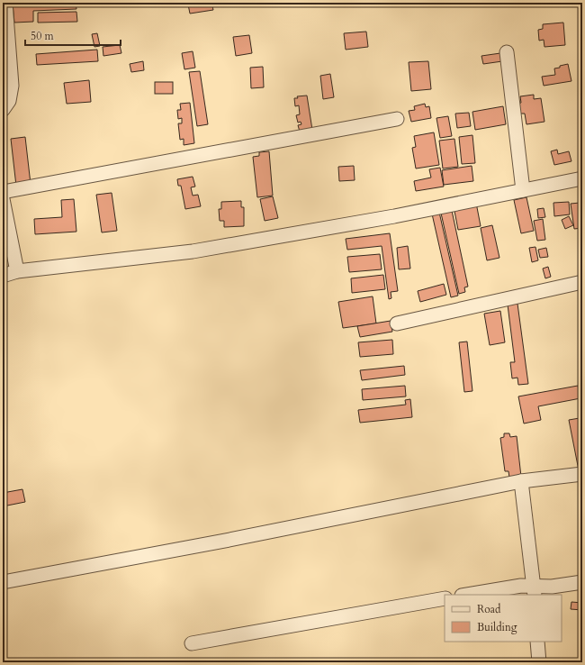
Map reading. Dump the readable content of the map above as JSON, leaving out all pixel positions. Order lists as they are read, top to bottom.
{
  "legend": ["Road", "Building"],
  "scale_bar": "50 m"
}
